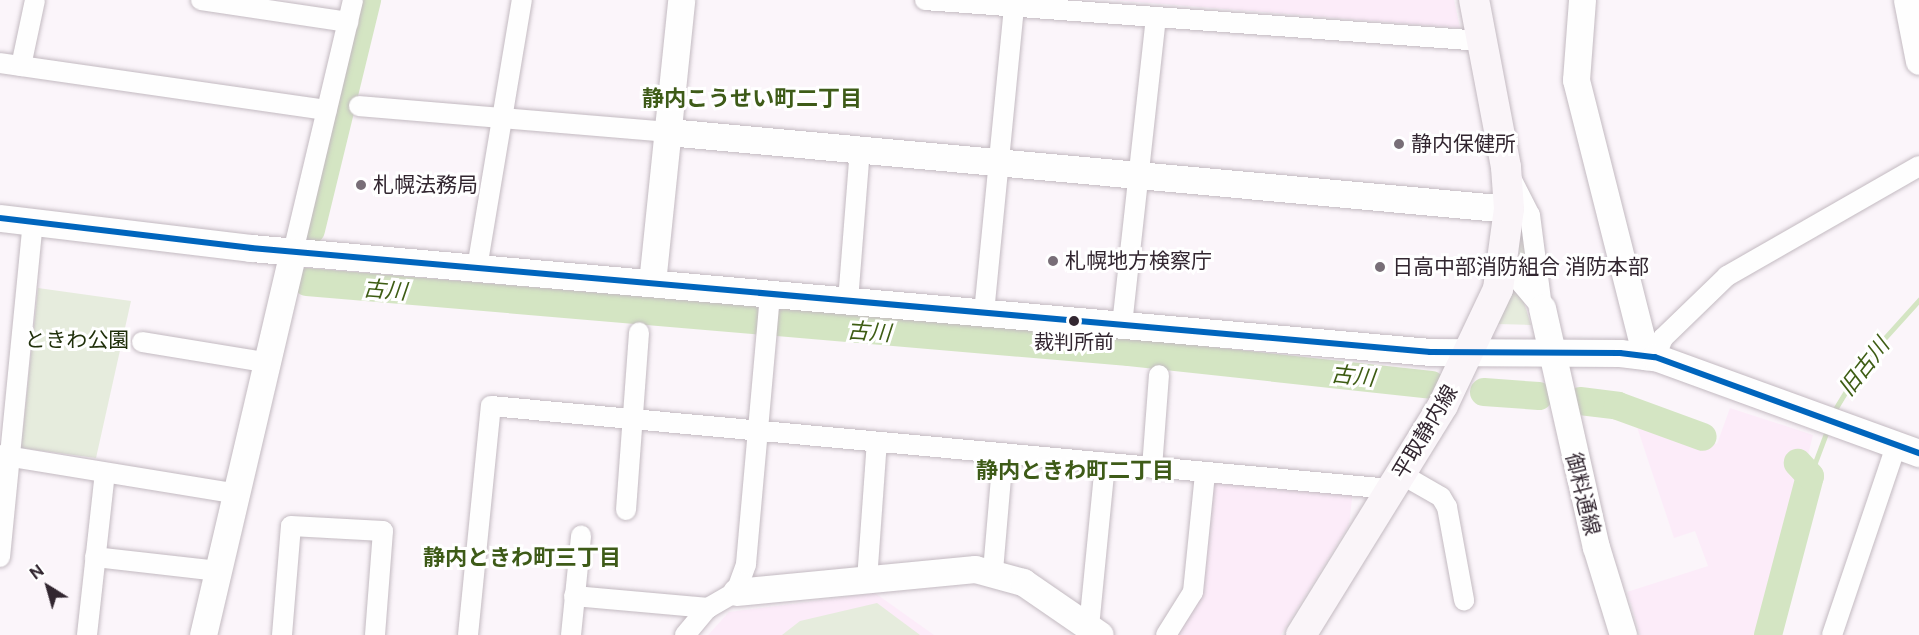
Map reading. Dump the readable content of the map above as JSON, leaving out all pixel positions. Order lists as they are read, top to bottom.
{
  "streets": {
    "main road": ["平取静内線"],
    "street": ["御料通線"]
  },
  "districts": ["静内こうせい町二丁目", "静内ときわ町二丁目", "静内ときわ町三丁目"],
  "water": ["古川", "旧古川"],
  "parks": ["ときわ公園"],
  "places": [
    "静内保健所",
    "札幌法務局",
    "札幌地方検察庁",
    "日高中部消防組合 消防本部",
    "裁判所前"
  ],
  "north": "top left"
}
